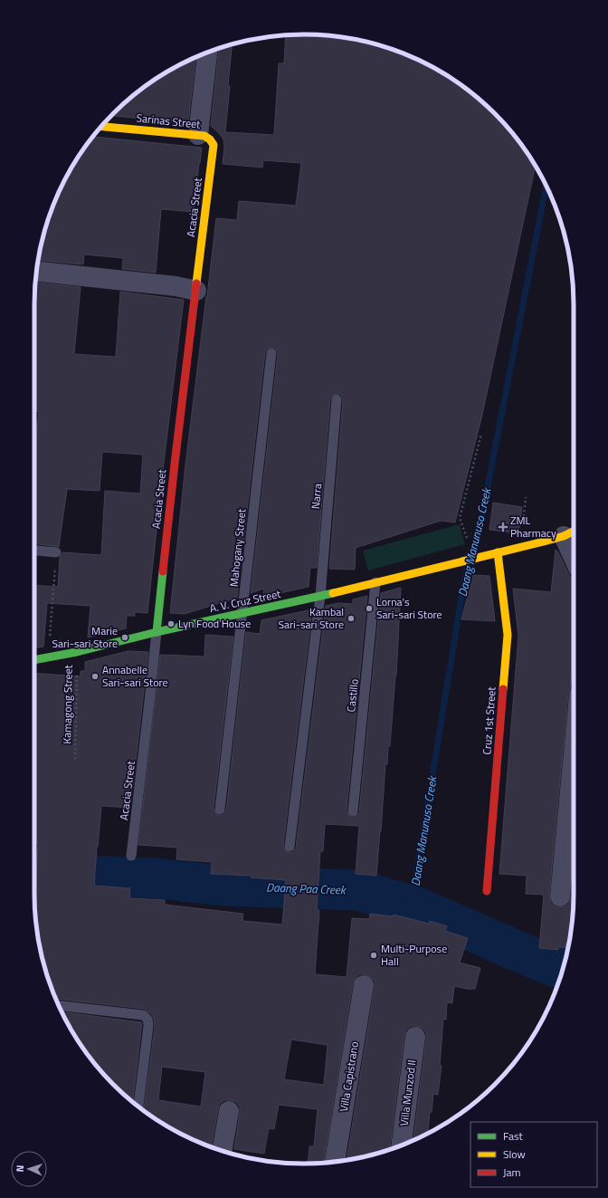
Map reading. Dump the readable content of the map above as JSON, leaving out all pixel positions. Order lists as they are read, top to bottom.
{
  "streets": {
    "street": [
      "Sarinas Street",
      "Acacia Street",
      "A. V. Cruz Street",
      "Cruz 1st Street",
      "Villa Capistrano",
      "Villa Munzod II"
    ],
    "lane": ["Narra", "Mahogany Street", "Castillo"],
    "path": ["Kamagong Street"]
  },
  "crossings": [
    ["Sarinas Street", "Acacia Street"],
    ["Acacia Street", "A. V. Cruz Street"],
    ["Narra", "A. V. Cruz Street"],
    ["Mahogany Street", "A. V. Cruz Street"],
    ["A. V. Cruz Street", "Castillo"],
    ["A. V. Cruz Street", "Kamagong Street"],
    ["A. V. Cruz Street", "Cruz 1st Street"]
  ],
  "water": ["Daang Manunuso Creek", "Daang Paa Creek"],
  "places": {
    "health": ["ZML Pharmacy"],
    "other": [
      "Lorna's Sari-sari Store",
      "Kambal Sari-sari Store",
      "Lyn Food House",
      "Marie Sari-sari Store",
      "Annabelle Sari-sari Store",
      "Multi-Purpose Hall"
    ]
  },
  "legend": ["Fast", "Slow", "Jam"],
  "north": "left"
}
